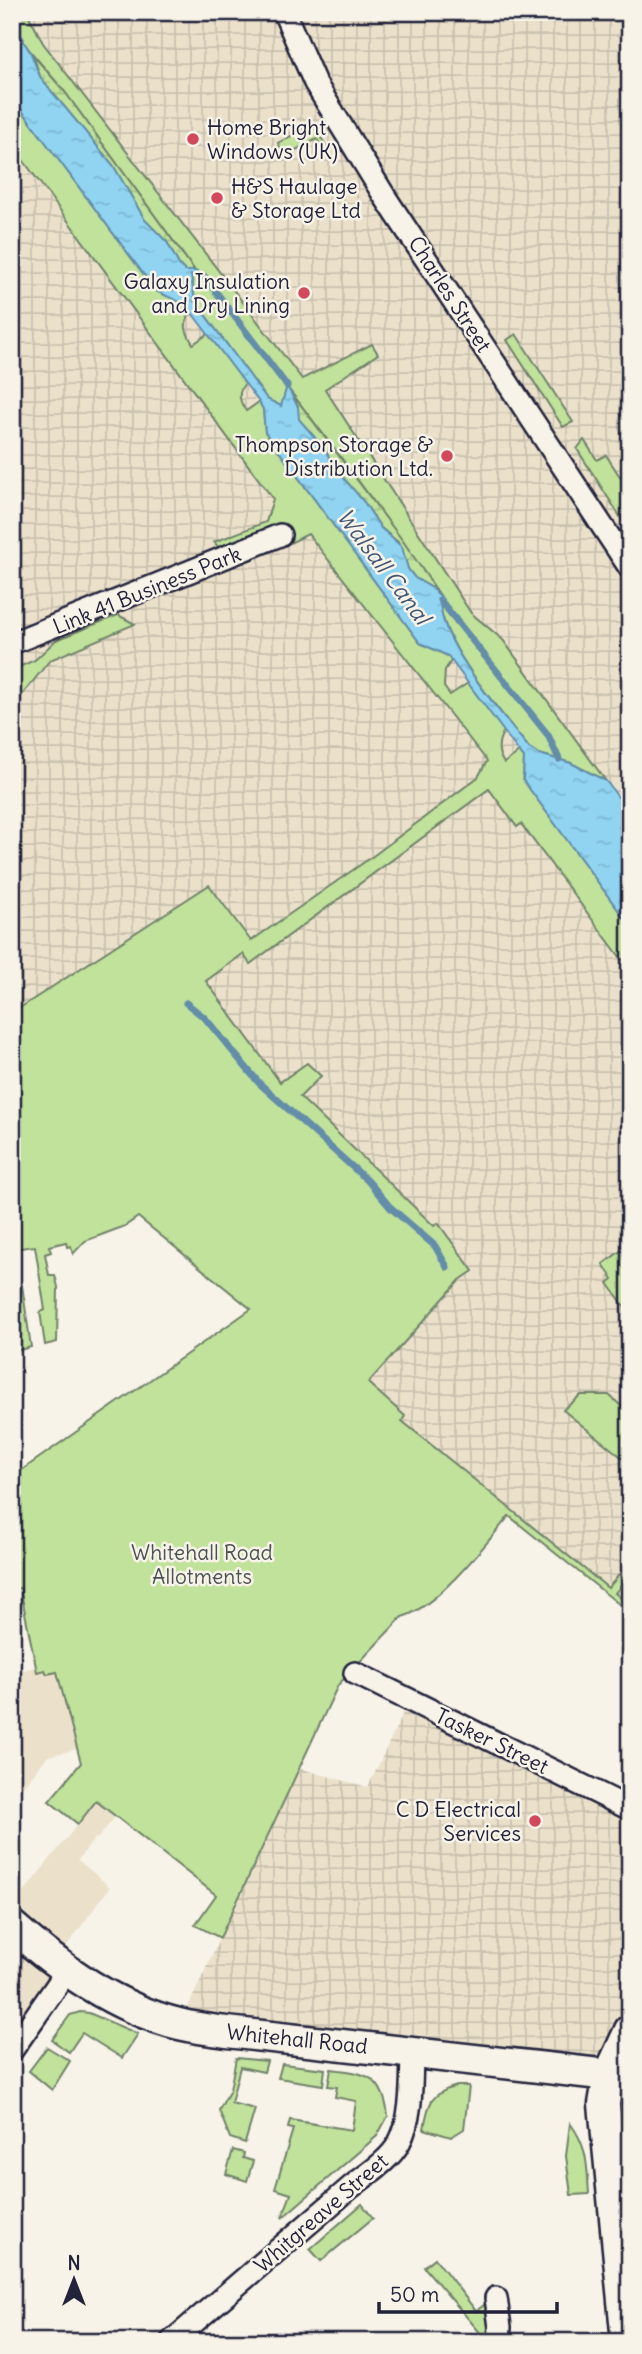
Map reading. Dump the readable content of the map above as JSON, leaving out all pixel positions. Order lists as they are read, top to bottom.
{
  "streets": {
    "main road": ["Whitehall Road"],
    "street": [
      "Charles Street",
      "Link 41 Business Park",
      "Tasker Street",
      "Whitgreave Street"
    ]
  },
  "crossings": [
    ["Whitehall Road", "Whitgreave Street"]
  ],
  "water": ["Walsall Canal"],
  "parks": ["Whitehall Road Allotments"],
  "places": [
    "Home Bright Windows (UK)",
    "H&S Haulage & Storage Ltd",
    "Galaxy Insulation and Dry Lining",
    "Thompson Storage & Distribution Ltd.",
    "C D Electrical Services"
  ],
  "scale_bar": "50 m",
  "north": "top"
}
